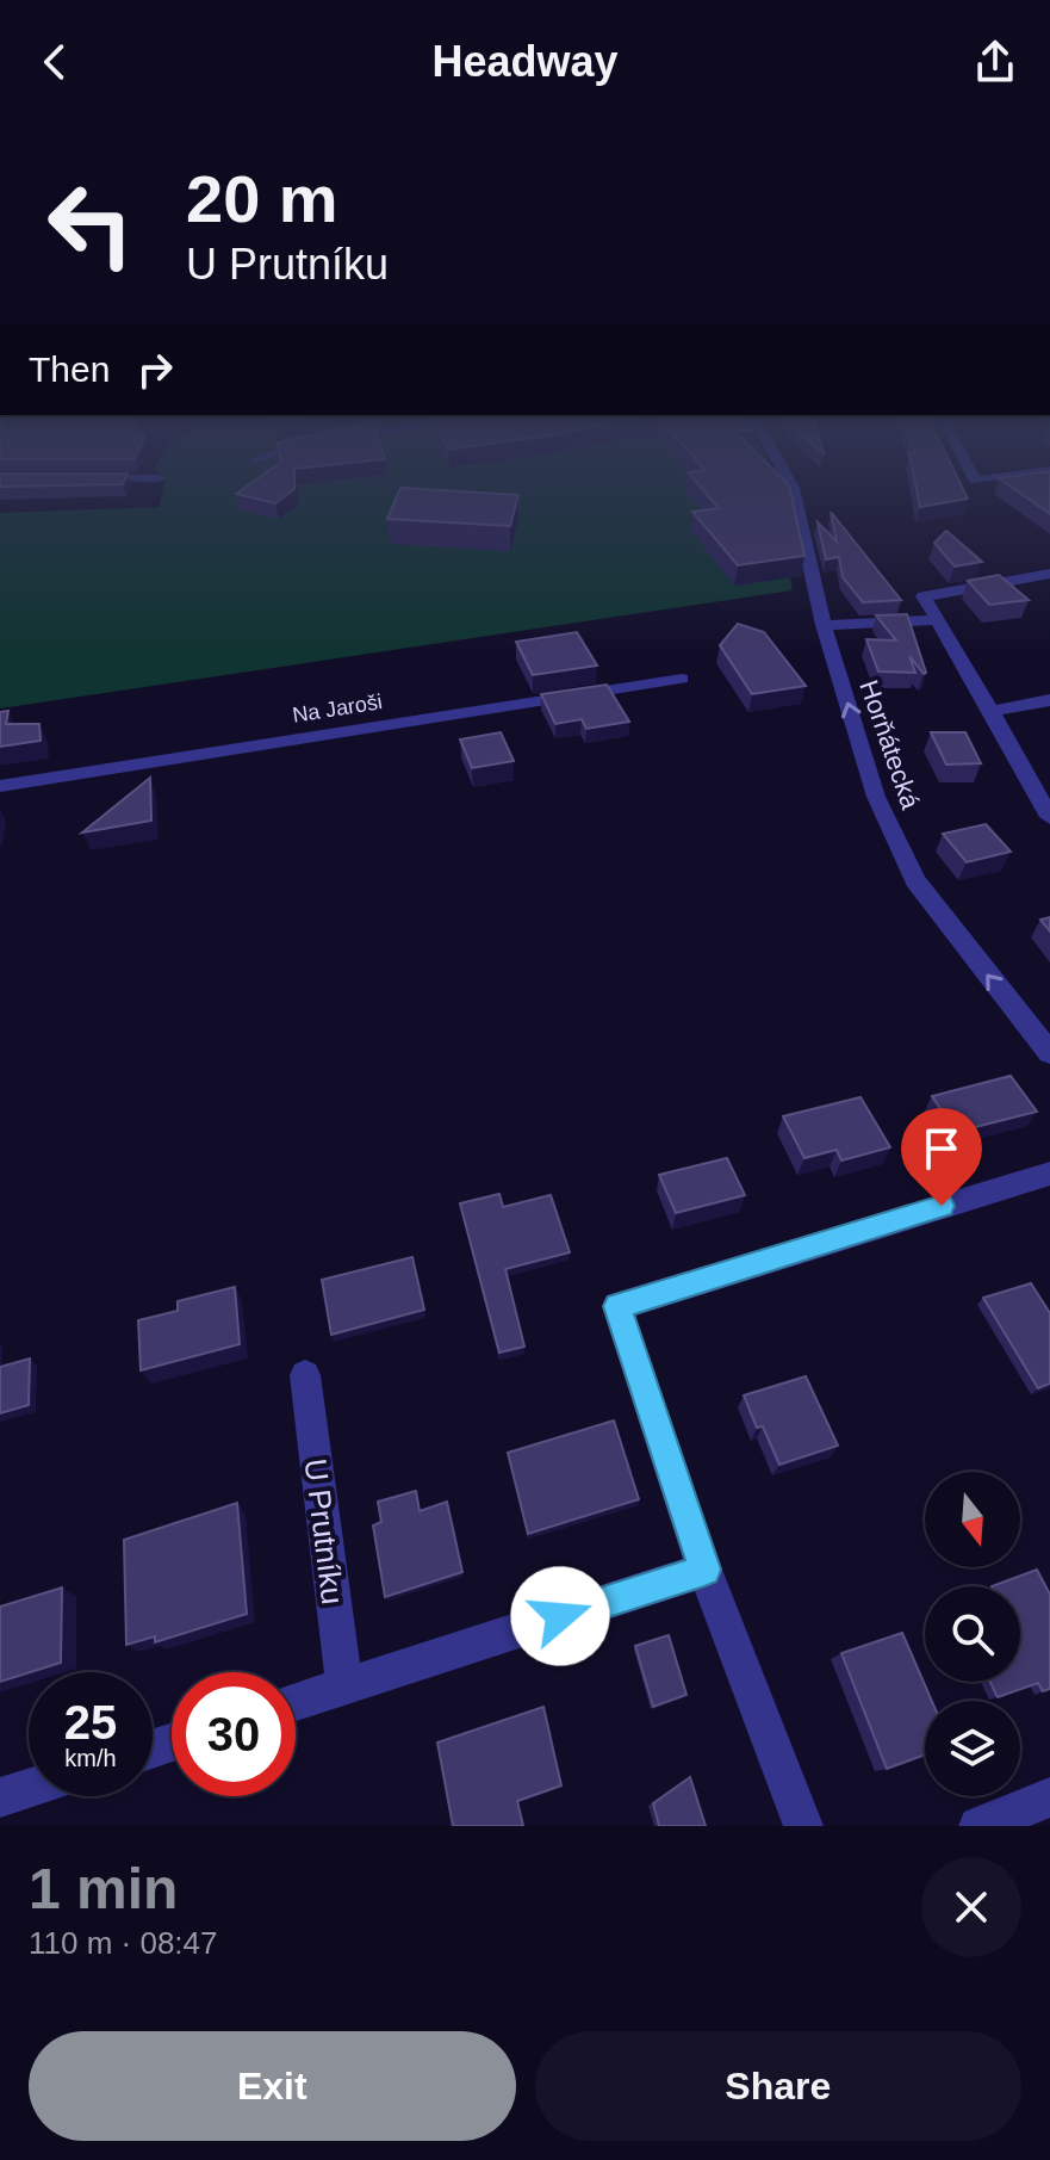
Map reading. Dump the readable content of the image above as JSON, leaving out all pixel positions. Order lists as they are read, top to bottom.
{
  "streets": {
    "street": ["Na Jaroši", "Horňátecká", "U Prutníku"]
  },
  "north": "bottom",
  "page": {
    "header": "Headway",
    "turn": ["20 m", "U Prutníku"],
    "then": "Then",
    "speed": "25 km/h",
    "limit": "30",
    "heading": ["1 min", "110 m · 08:47"],
    "buttons": ["Exit", "Share"]
  }
}
